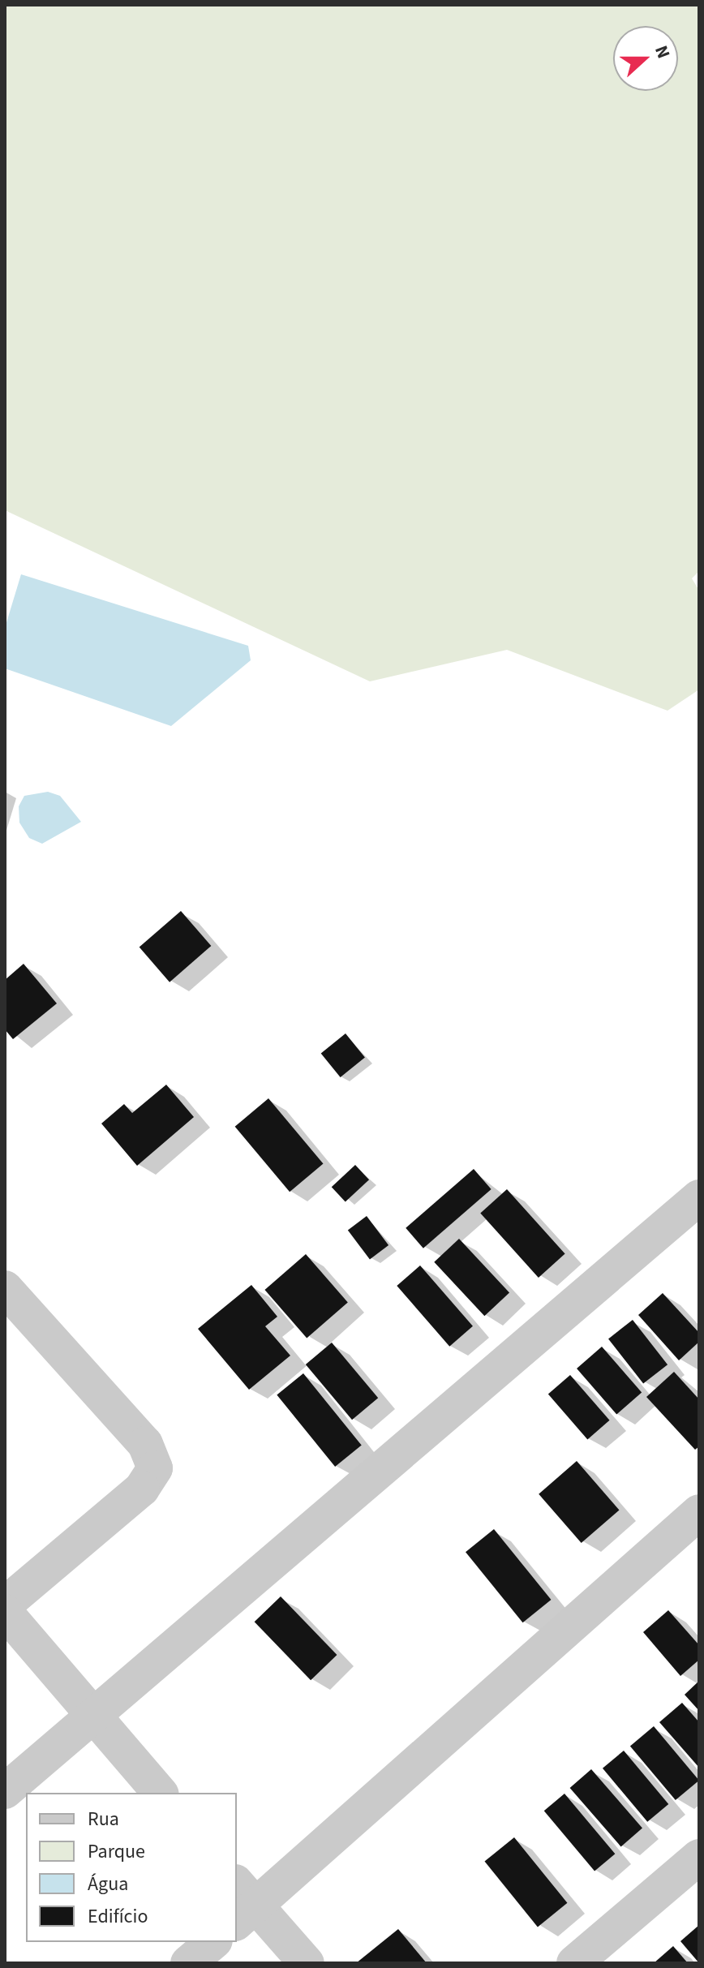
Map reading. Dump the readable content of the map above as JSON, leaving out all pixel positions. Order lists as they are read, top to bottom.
{
  "legend": [
    "Rua",
    "Parque",
    "Água",
    "Edifício"
  ],
  "north": "right"
}
